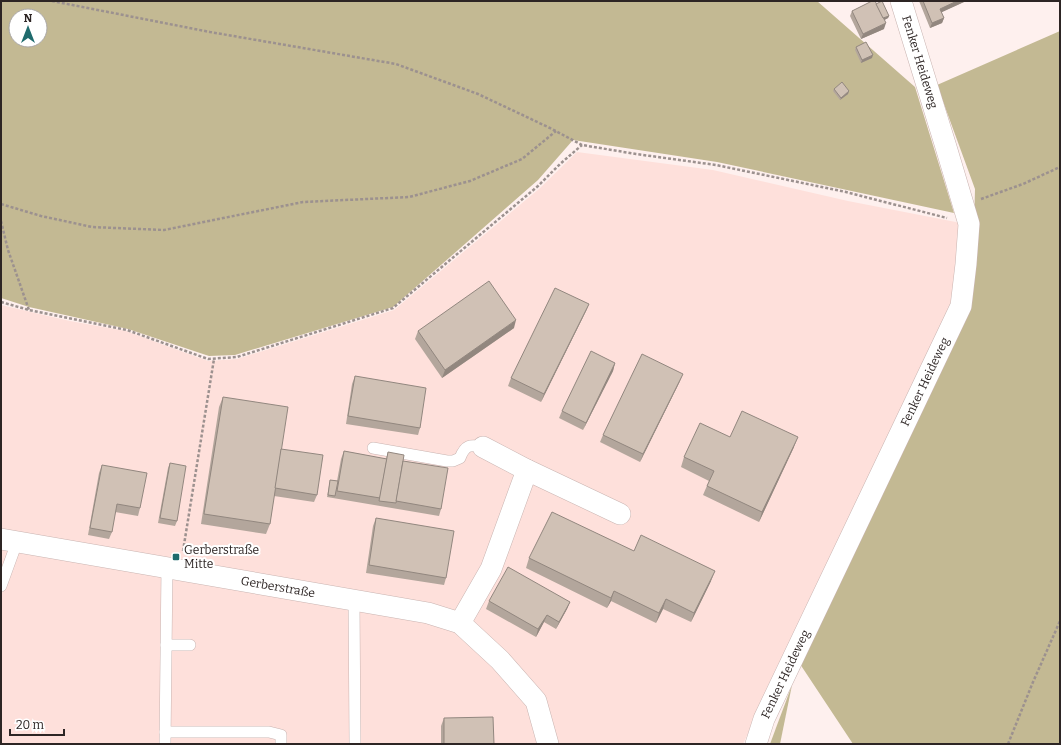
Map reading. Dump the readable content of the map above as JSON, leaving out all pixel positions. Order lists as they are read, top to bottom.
{
  "streets": {
    "street": ["Fenker Heideweg", "Gerberstraße"]
  },
  "places": {
    "transit": ["Gerberstraße Mitte"]
  },
  "scale_bar": "20 m",
  "north": "top"
}
